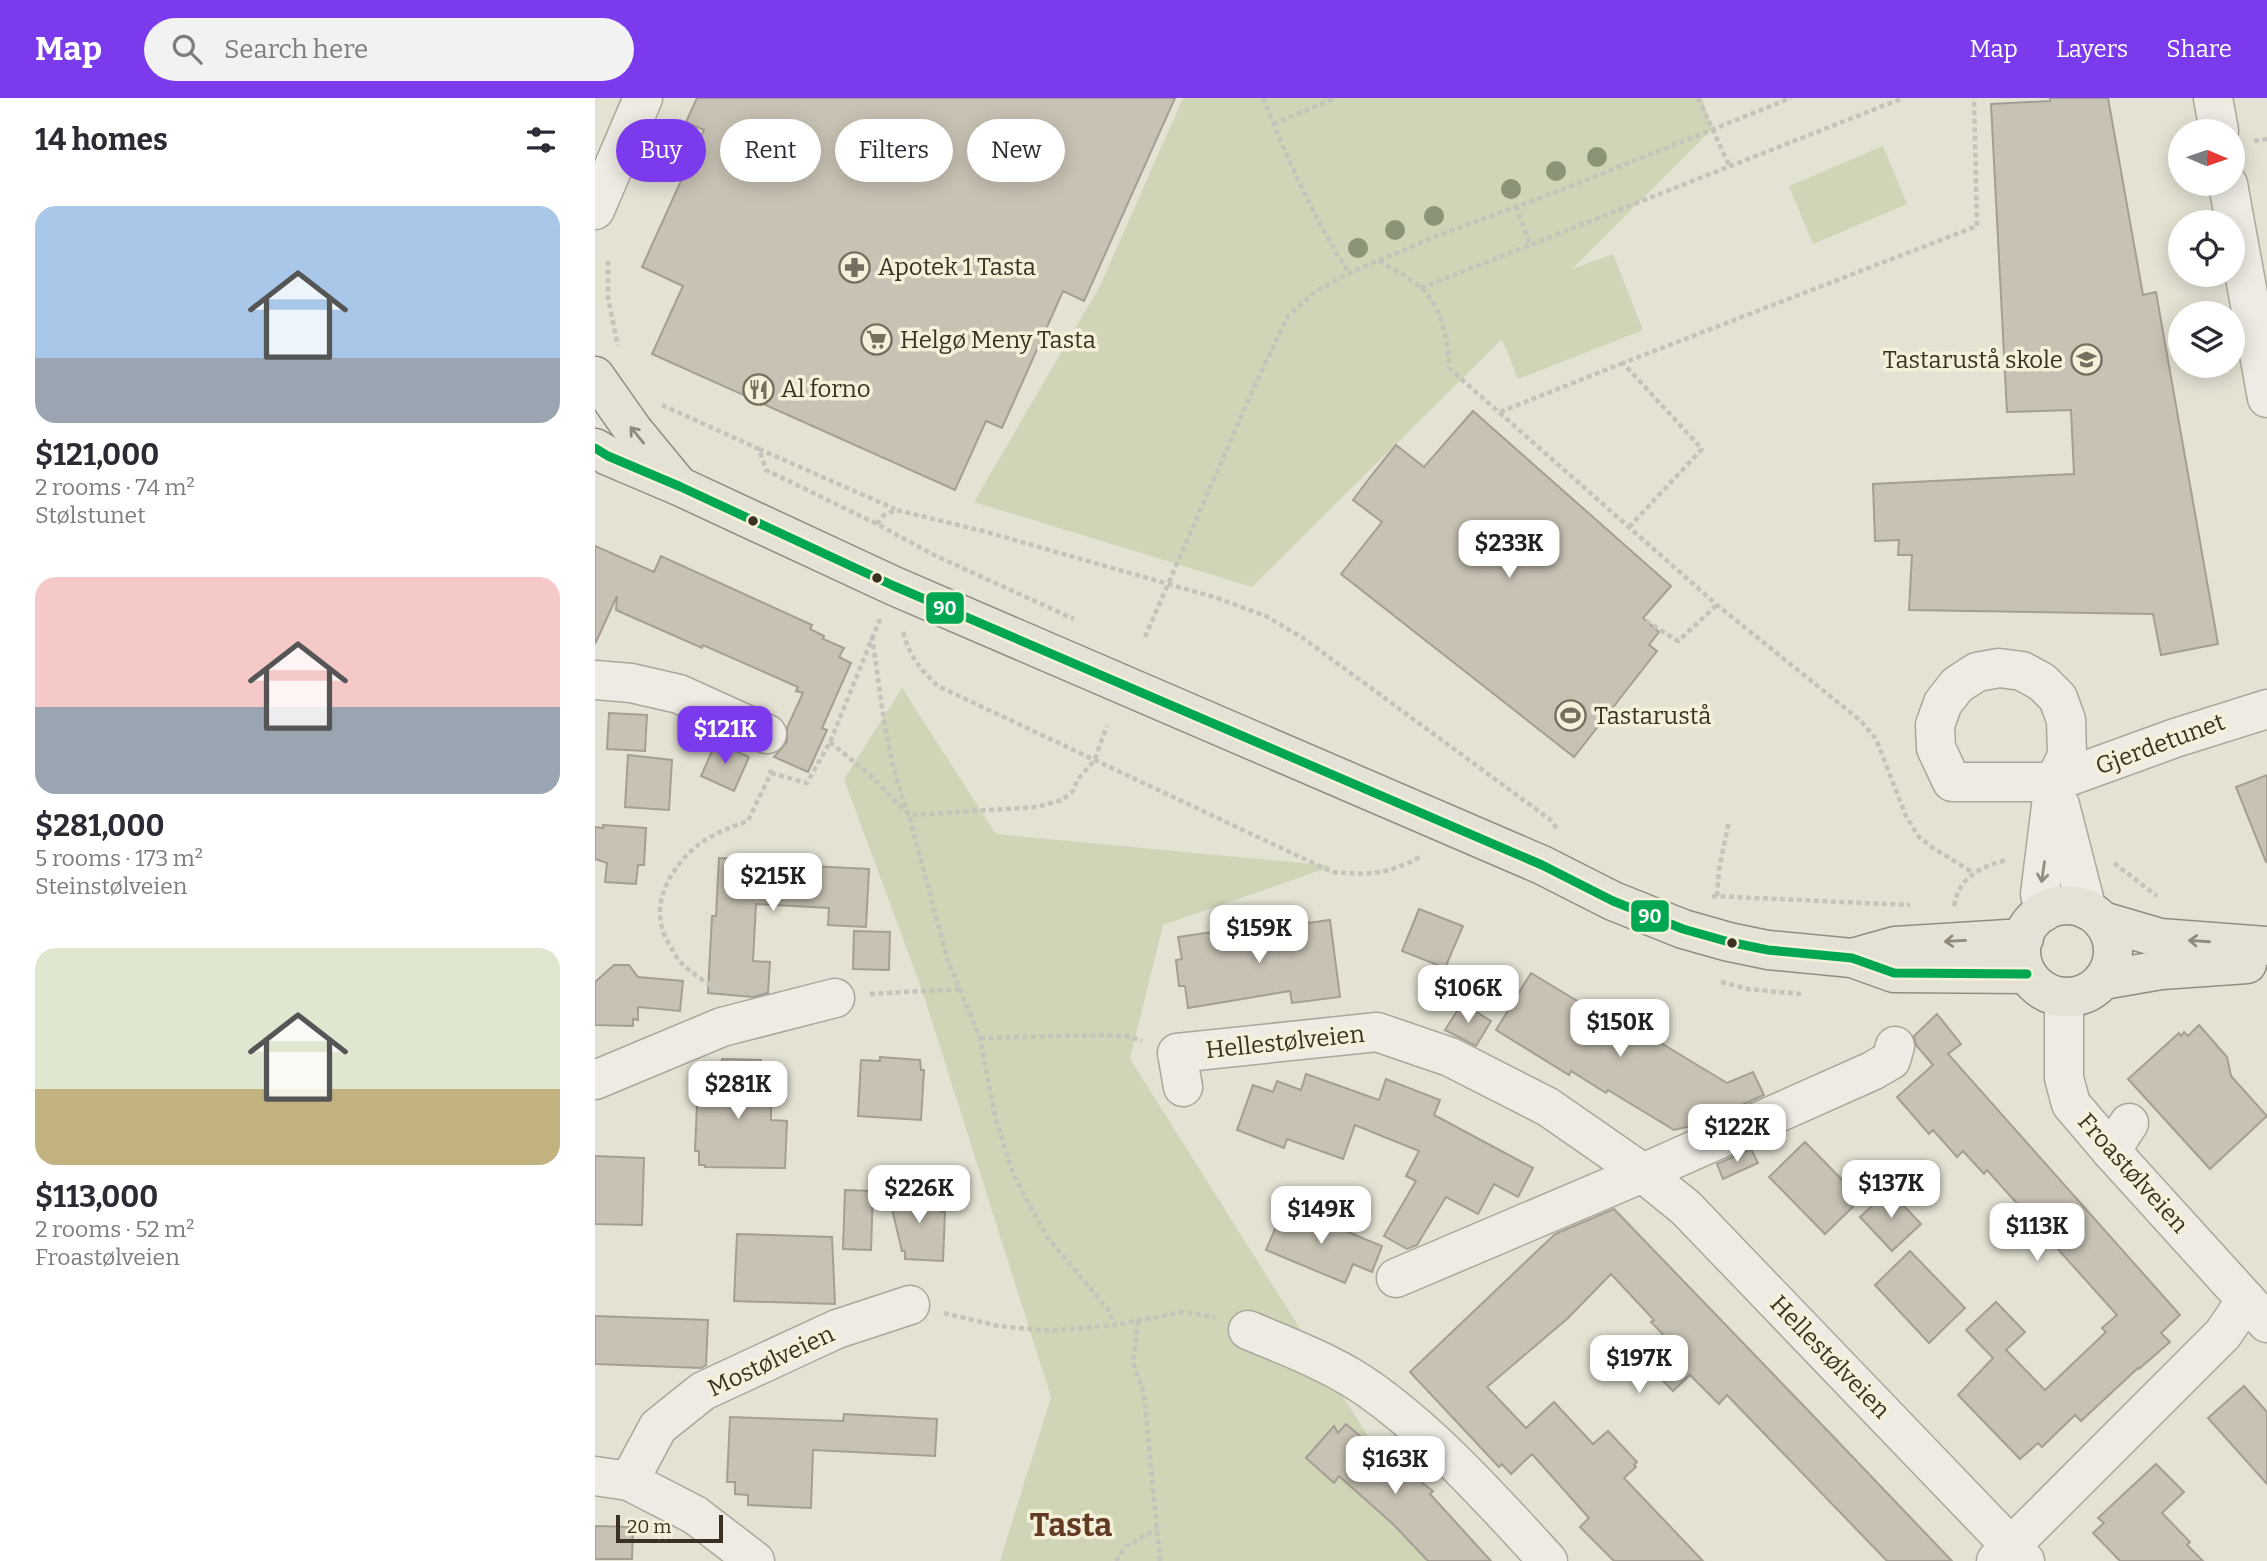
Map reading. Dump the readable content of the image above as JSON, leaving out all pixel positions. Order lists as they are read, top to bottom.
{
  "streets": {
    "street": [
      "Gjerdetunet",
      "Hellestølveien",
      "Froastølveien",
      "Mostølveien"
    ]
  },
  "crossings": [
    ["Hellestølveien", "Froastølveien"]
  ],
  "districts": ["Tasta"],
  "places": {
    "pharmacy": ["Apotek 1 Tasta"],
    "supermarket": ["Helgø Meny Tasta"],
    "school or university": ["Tastarustå skole"],
    "restaurant": ["Al forno"],
    "sports": ["Tastarustå"]
  },
  "lines": ["transit line 90"],
  "scale_bar": "20 m",
  "north": "right",
  "page": {
    "header": "Map",
    "search": "Search here",
    "nav": ["Map", "Layers", "Share"],
    "heading": "14 homes",
    "chip": [
      "Buy",
      "Rent",
      "Filters",
      "New"
    ],
    "list": [
      {
        "name": "$121,000",
        "note": "2 rooms · 74 m² · Stølstunet"
      },
      {
        "name": "$281,000",
        "note": "5 rooms · 173 m² · Steinstølveien"
      },
      {
        "name": "$113,000",
        "note": "2 rooms · 52 m² · Froastølveien"
      }
    ],
    "price": [
      "$233K",
      "$121K",
      "$215K",
      "$159K",
      "$106K",
      "$150K",
      "$281K",
      "$122K",
      "$137K",
      "$226K",
      "$149K",
      "$113K",
      "$197K",
      "$163K"
    ],
    "scale": "20 m"
  }
}
